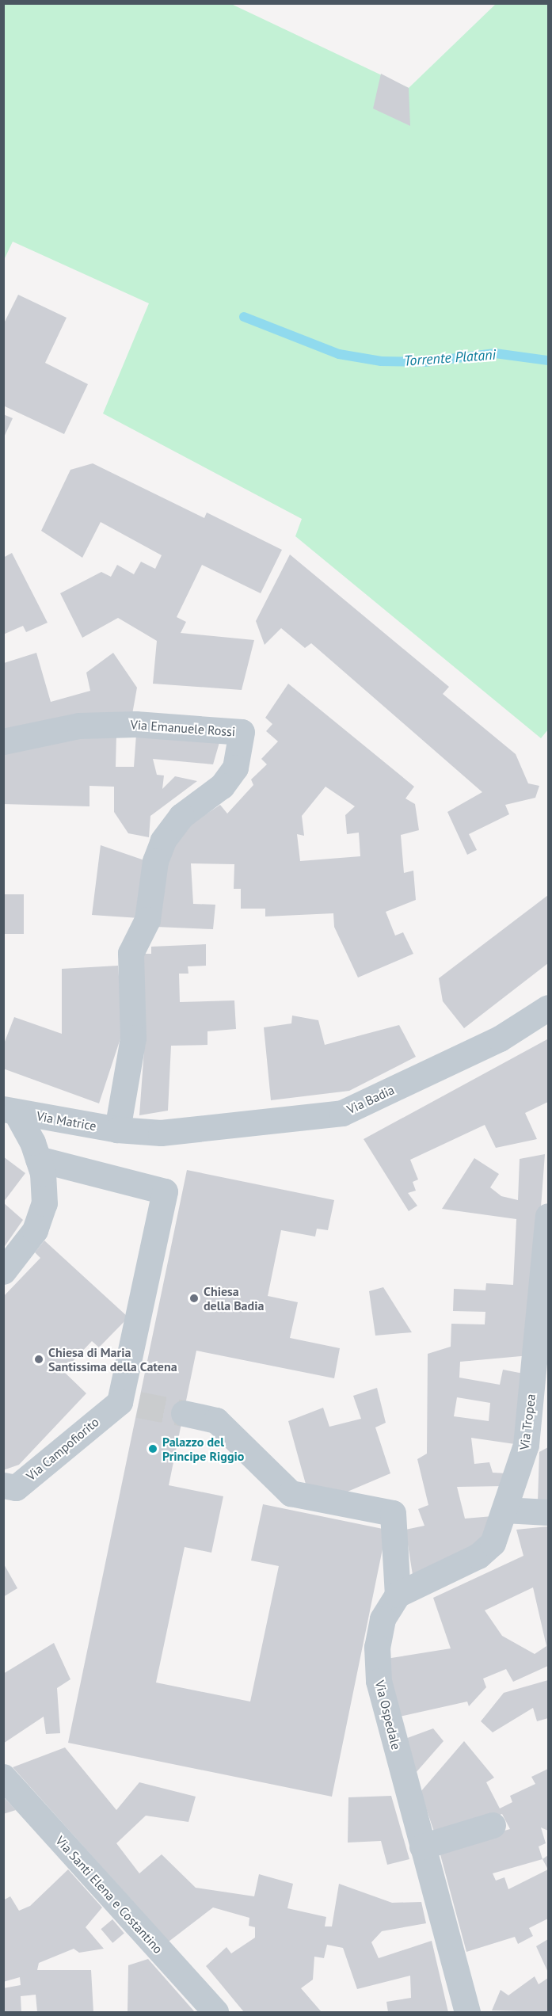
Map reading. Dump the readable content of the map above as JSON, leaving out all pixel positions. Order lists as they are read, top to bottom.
{
  "streets": {
    "street": [
      "Via Emanuele Rossi",
      "Via Badia",
      "Via Matrice",
      "Via Tropea",
      "Via Campofiorito",
      "Via Ospedale",
      "Via Santi Elena e Costantino"
    ]
  },
  "crossings": [
    ["Via Emanuele Rossi", "Via Badia"],
    ["Via Emanuele Rossi", "Via Matrice"],
    ["Via Badia", "Via Matrice"],
    ["Via Matrice", "Via Campofiorito"],
    ["Via Tropea", "Via Ospedale"]
  ],
  "water": ["Torrente Platani"],
  "places": ["Chiesa della Badia", "Chiesa di Maria Santissima della Catena", "Palazzo del Principe Riggio"]
}
